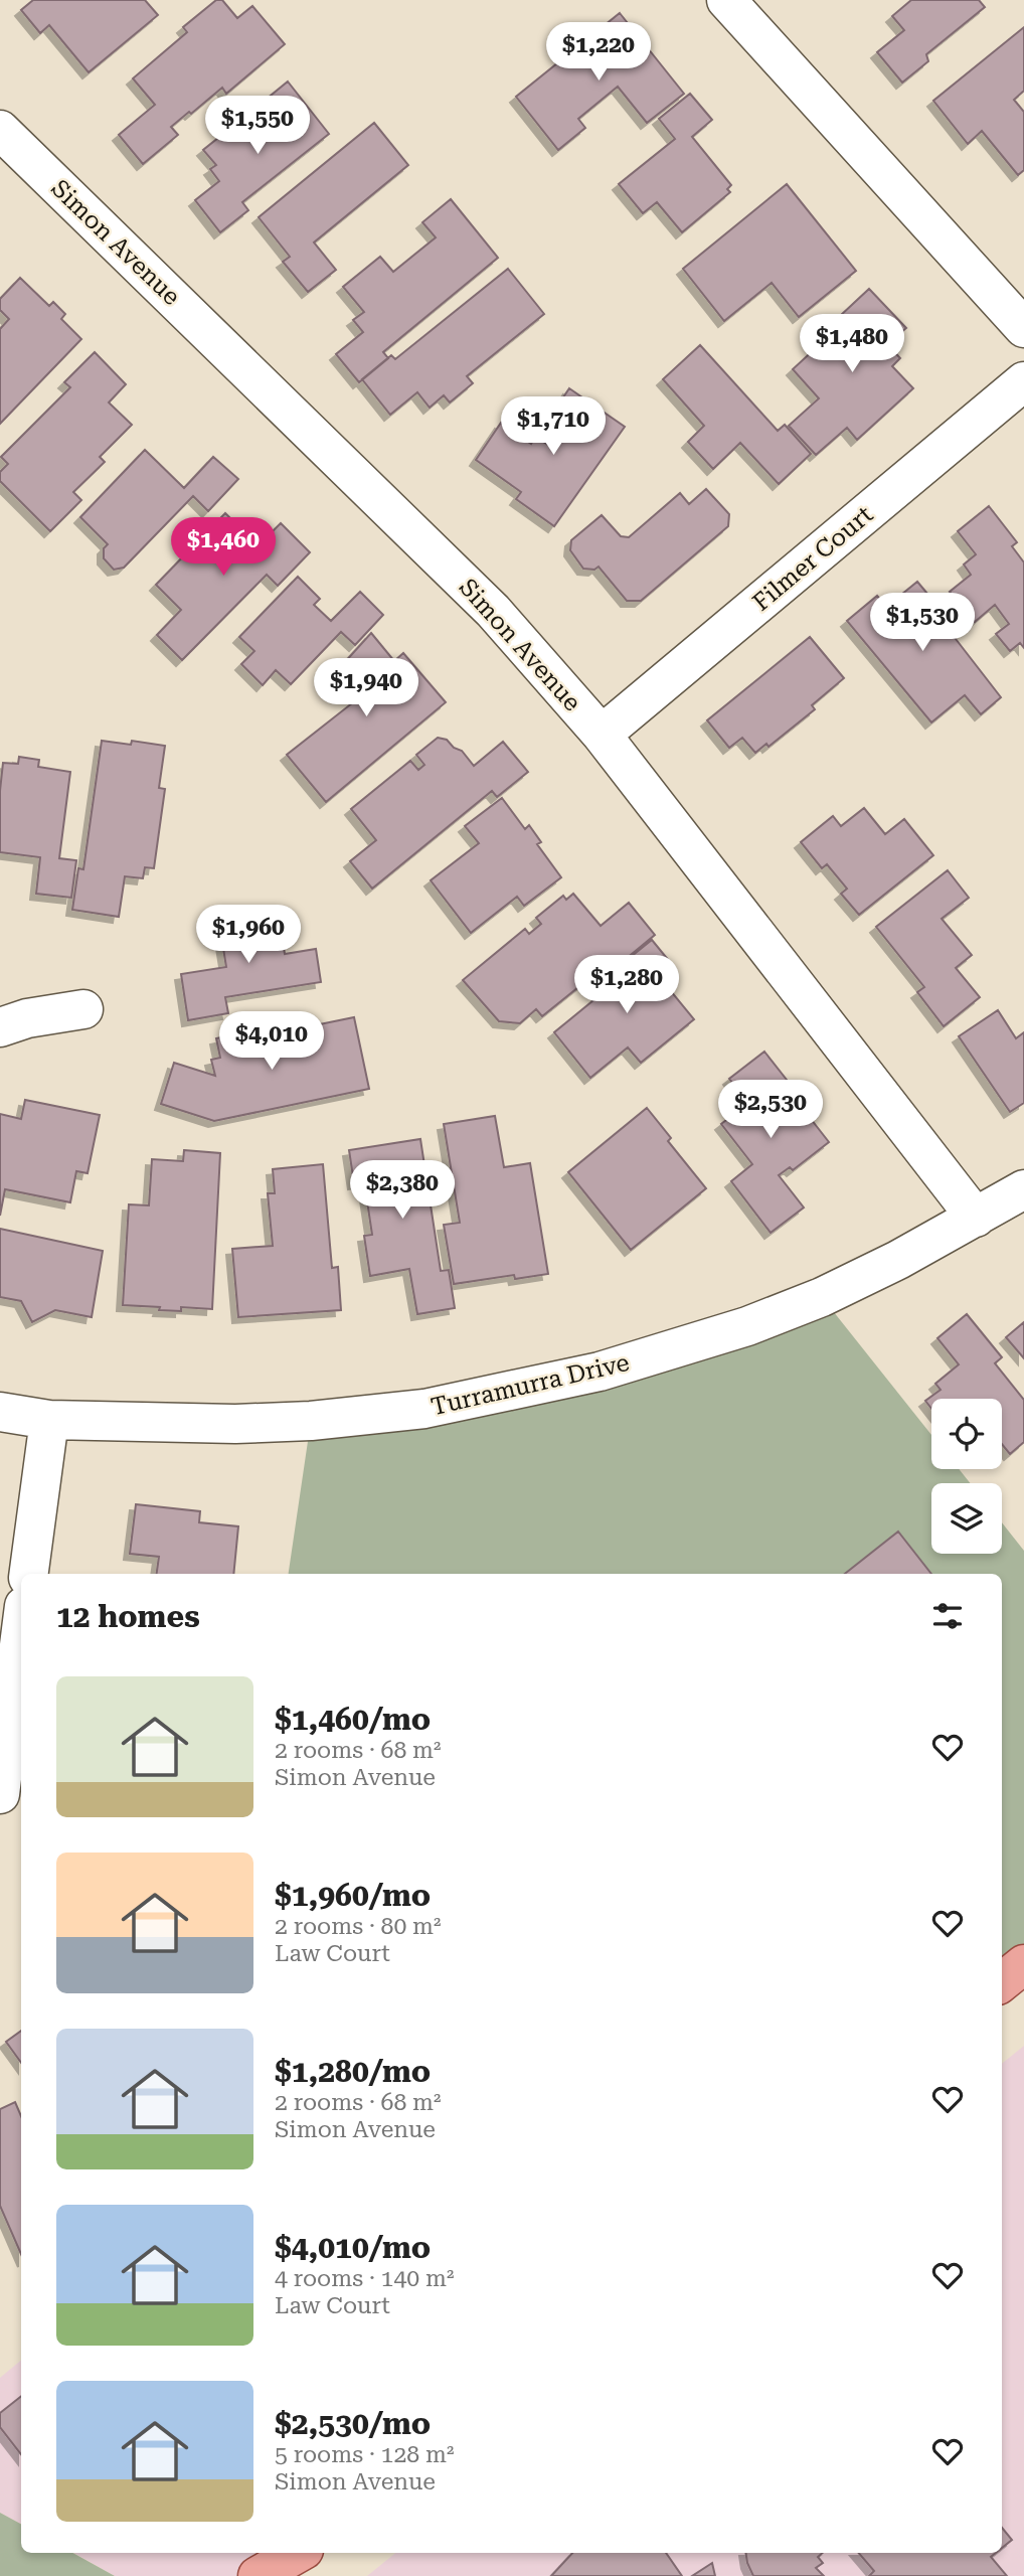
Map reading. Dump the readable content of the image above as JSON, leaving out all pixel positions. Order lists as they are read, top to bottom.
{
  "streets": {
    "street": ["Simon Avenue", "Filmer Court", "Turramurra Drive"]
  },
  "crossings": [
    ["Simon Avenue", "Filmer Court"],
    ["Simon Avenue", "Turramurra Drive"]
  ],
  "page": {
    "price": [
      "$1,220",
      "$1,550",
      "$1,480",
      "$1,710",
      "$1,460",
      "$1,530",
      "$1,940",
      "$1,960",
      "$1,280",
      "$4,010",
      "$2,530",
      "$2,380"
    ],
    "heading": "12 homes",
    "list": [
      {
        "name": "$1,460/mo",
        "note": "2 rooms · 68 m² · Simon Avenue"
      },
      {
        "name": "$1,960/mo",
        "note": "2 rooms · 80 m² · Law Court"
      },
      {
        "name": "$1,280/mo",
        "note": "2 rooms · 68 m² · Simon Avenue"
      },
      {
        "name": "$4,010/mo",
        "note": "4 rooms · 140 m² · Law Court"
      },
      {
        "name": "$2,530/mo",
        "note": "5 rooms · 128 m² · Simon Avenue"
      }
    ]
  }
}
